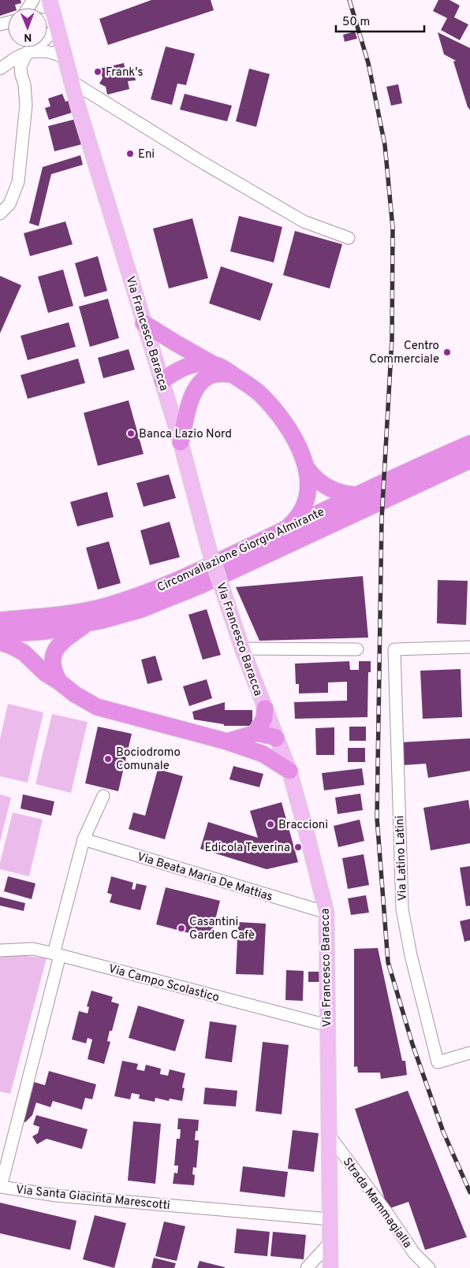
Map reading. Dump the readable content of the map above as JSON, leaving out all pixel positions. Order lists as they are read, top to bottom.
{
  "streets": {
    "highway": ["Circonvallazione Giorgio Almirante"],
    "main road": ["Via Francesco Baracca"],
    "street": [
      "Via Latino Latini",
      "Via Beata Maria De Mattias",
      "Via Campo Scolastico",
      "Via Santa Giacinta Marescotti",
      "Strada Mammagialla"
    ]
  },
  "crossings": [
    ["Via Francesco Baracca", "Via Beata Maria De Mattias"],
    ["Via Francesco Baracca", "Via Campo Scolastico"],
    ["Via Francesco Baracca", "Via Santa Giacinta Marescotti"],
    ["Via Francesco Baracca", "Strada Mammagialla"],
    ["Via Campo Scolastico", "Via Santa Giacinta Marescotti"]
  ],
  "places": [
    "Frank's",
    "Eni",
    "Centro Commerciale",
    "Banca Lazio Nord",
    "Bociodromo Comunale",
    "Braccioni",
    "Edicola Teverina",
    "Casantini Garden Cafè"
  ],
  "scale_bar": "50 m",
  "north": "bottom"
}
